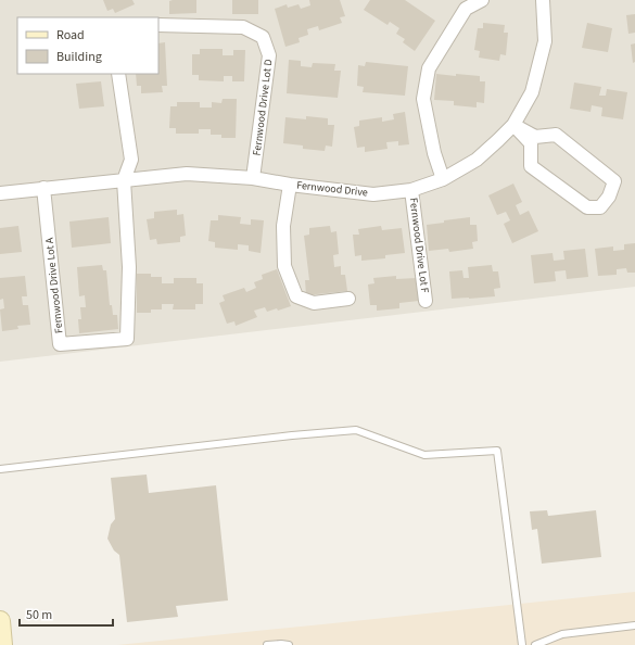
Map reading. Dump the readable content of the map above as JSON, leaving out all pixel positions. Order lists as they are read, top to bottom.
{
  "streets": {
    "street": [
      "Fernwood Drive Lot D",
      "Fernwood Drive",
      "Fernwood Drive Lot F",
      "Fernwood Drive Lot A"
    ]
  },
  "crossings": [
    ["Fernwood Drive Lot D", "Fernwood Drive"],
    ["Fernwood Drive", "Fernwood Drive Lot F"],
    ["Fernwood Drive", "Fernwood Drive Lot A"]
  ],
  "legend": ["Road", "Building"],
  "scale_bar": "50 m"
}
